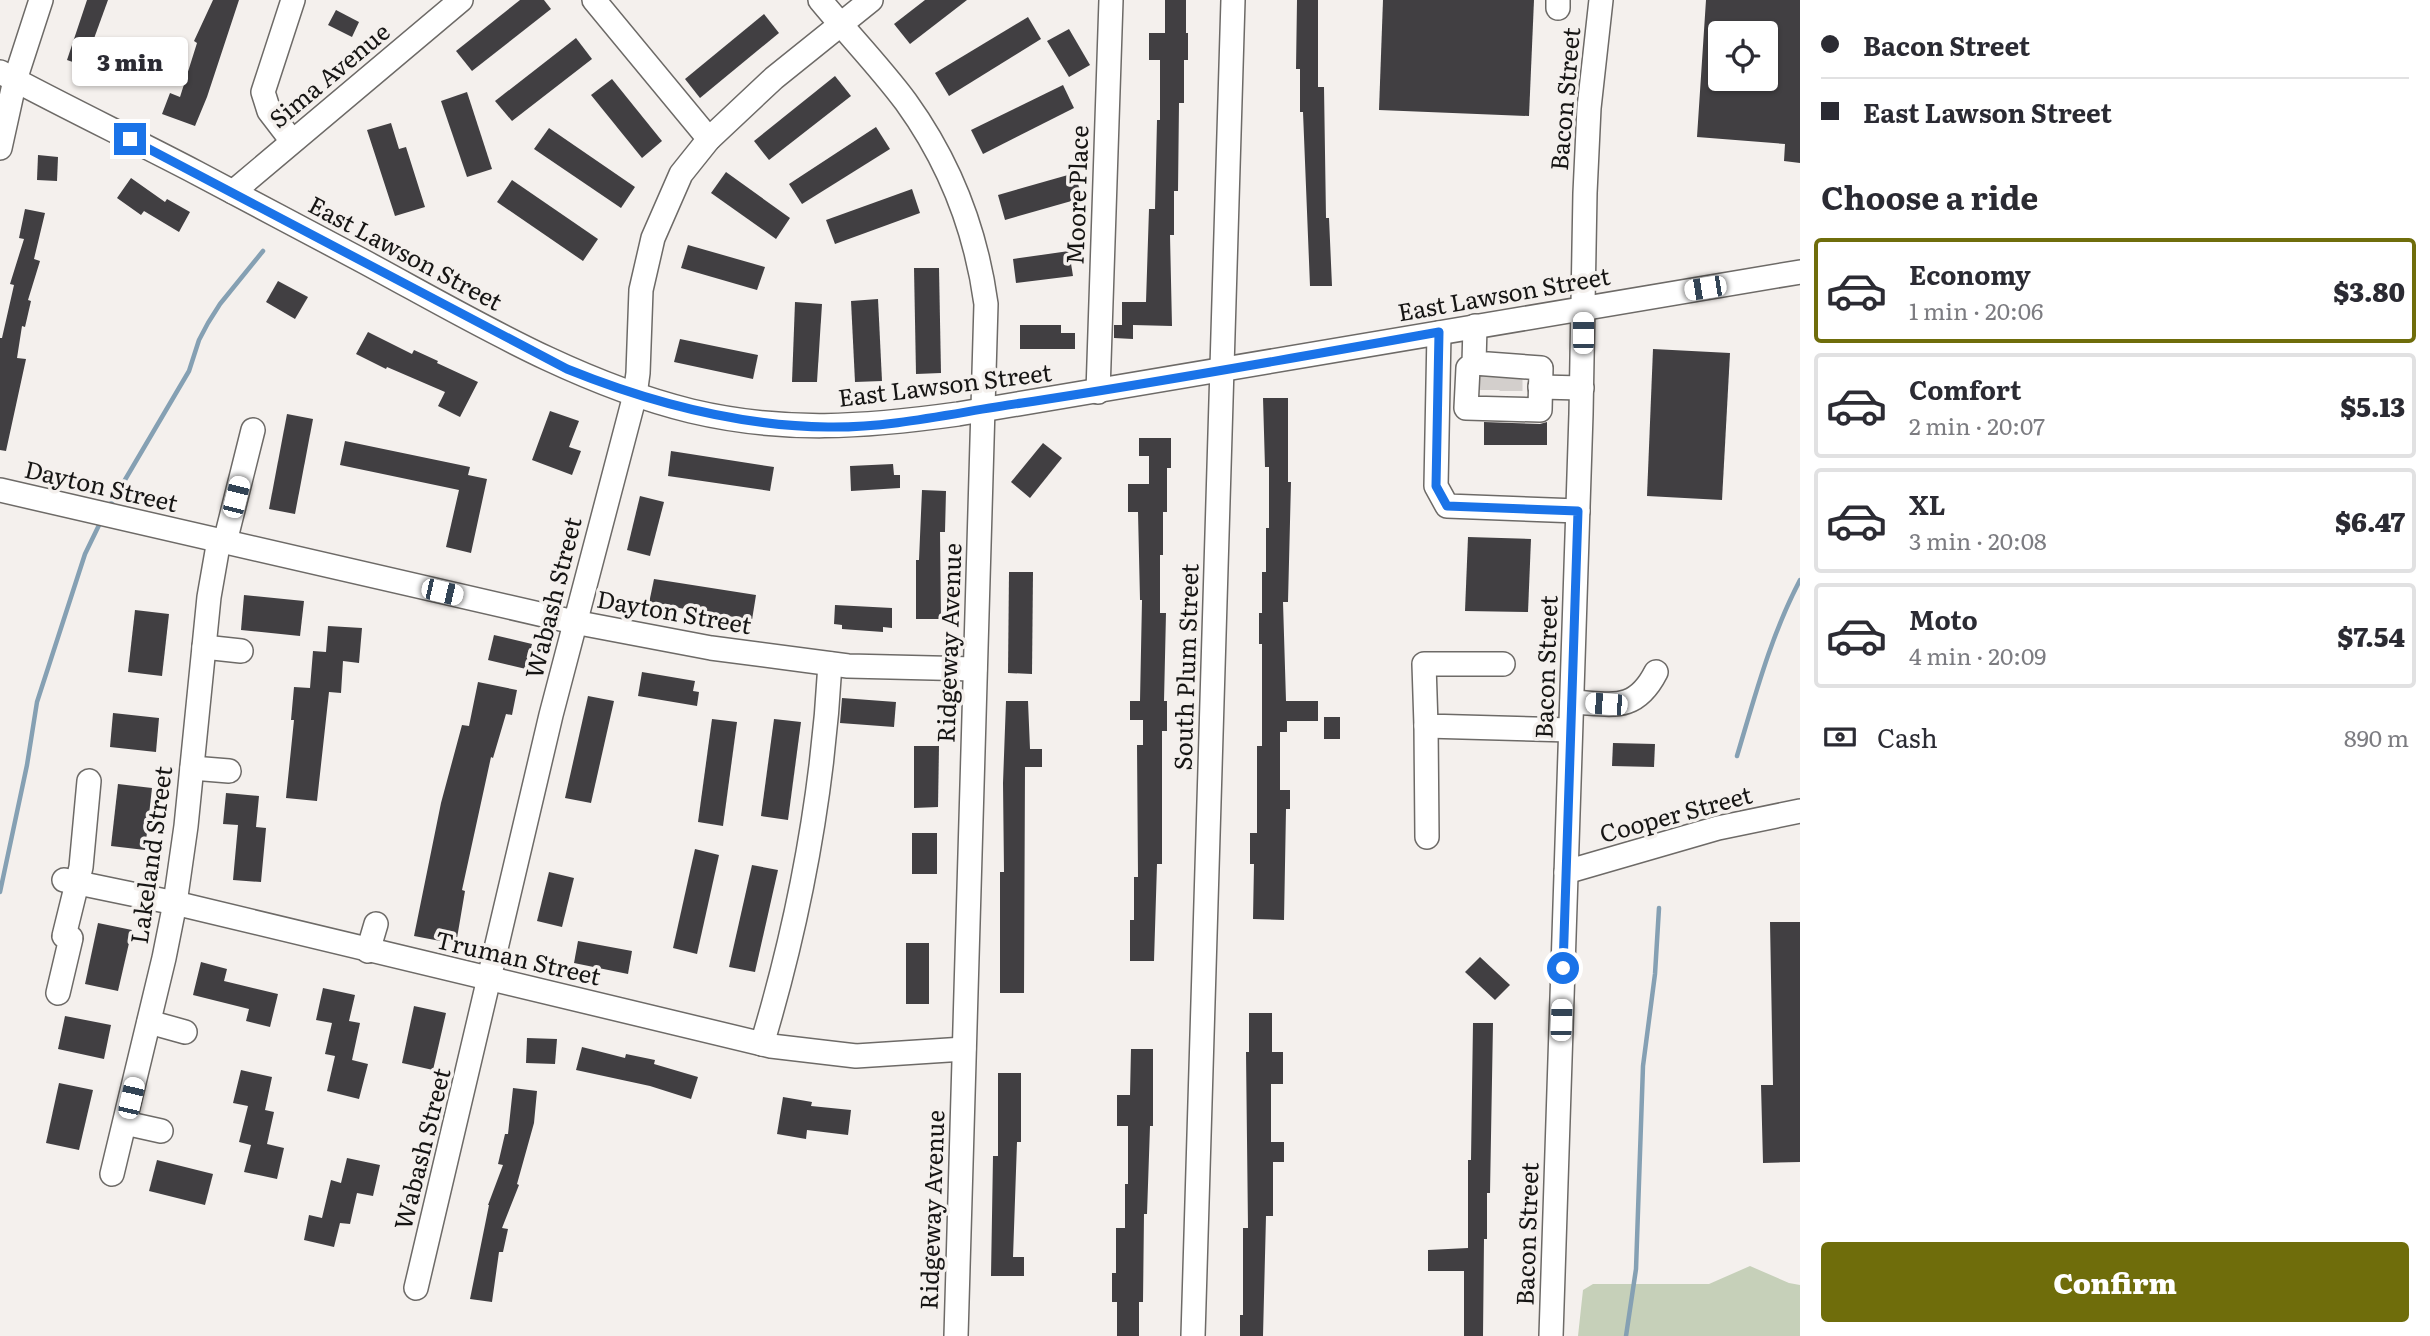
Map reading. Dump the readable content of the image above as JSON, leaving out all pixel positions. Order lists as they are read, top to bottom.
{
  "streets": {
    "street": [
      "Sima Avenue",
      "Bacon Street",
      "Moore Place",
      "East Lawson Street",
      "Dayton Street",
      "Wabash Street",
      "Ridgeway Avenue",
      "South Plum Street",
      "Cooper Street",
      "Lakeland Street",
      "Truman Street"
    ]
  },
  "crossings": [
    ["Sima Avenue", "East Lawson Street"],
    ["Bacon Street", "East Lawson Street"],
    ["Bacon Street", "Cooper Street"],
    ["Moore Place", "East Lawson Street"],
    ["East Lawson Street", "Wabash Street"],
    ["East Lawson Street", "Ridgeway Avenue"],
    ["East Lawson Street", "South Plum Street"],
    ["Dayton Street", "Wabash Street"],
    ["Dayton Street", "Ridgeway Avenue"],
    ["Dayton Street", "Lakeland Street"],
    ["Wabash Street", "Ridgeway Avenue"],
    ["Wabash Street", "Truman Street"],
    ["Ridgeway Avenue", "Truman Street"],
    ["Lakeland Street", "Truman Street"]
  ],
  "page": {
    "banner": ["Bacon Street", "East Lawson Street"],
    "bubble": "3 min",
    "heading": "Choose a ride",
    "list": [
      {
        "name": "Economy",
        "note": "1 min · 20:06",
        "value": "$3.80"
      },
      {
        "name": "Comfort",
        "note": "2 min · 20:07",
        "value": "$5.13"
      },
      {
        "name": "XL",
        "note": "3 min · 20:08",
        "value": "$6.47"
      },
      {
        "name": "Moto",
        "note": "4 min · 20:09",
        "value": "$7.54"
      }
    ],
    "pay": ["Cash", "890 m"],
    "buttons": "Confirm"
  }
}
